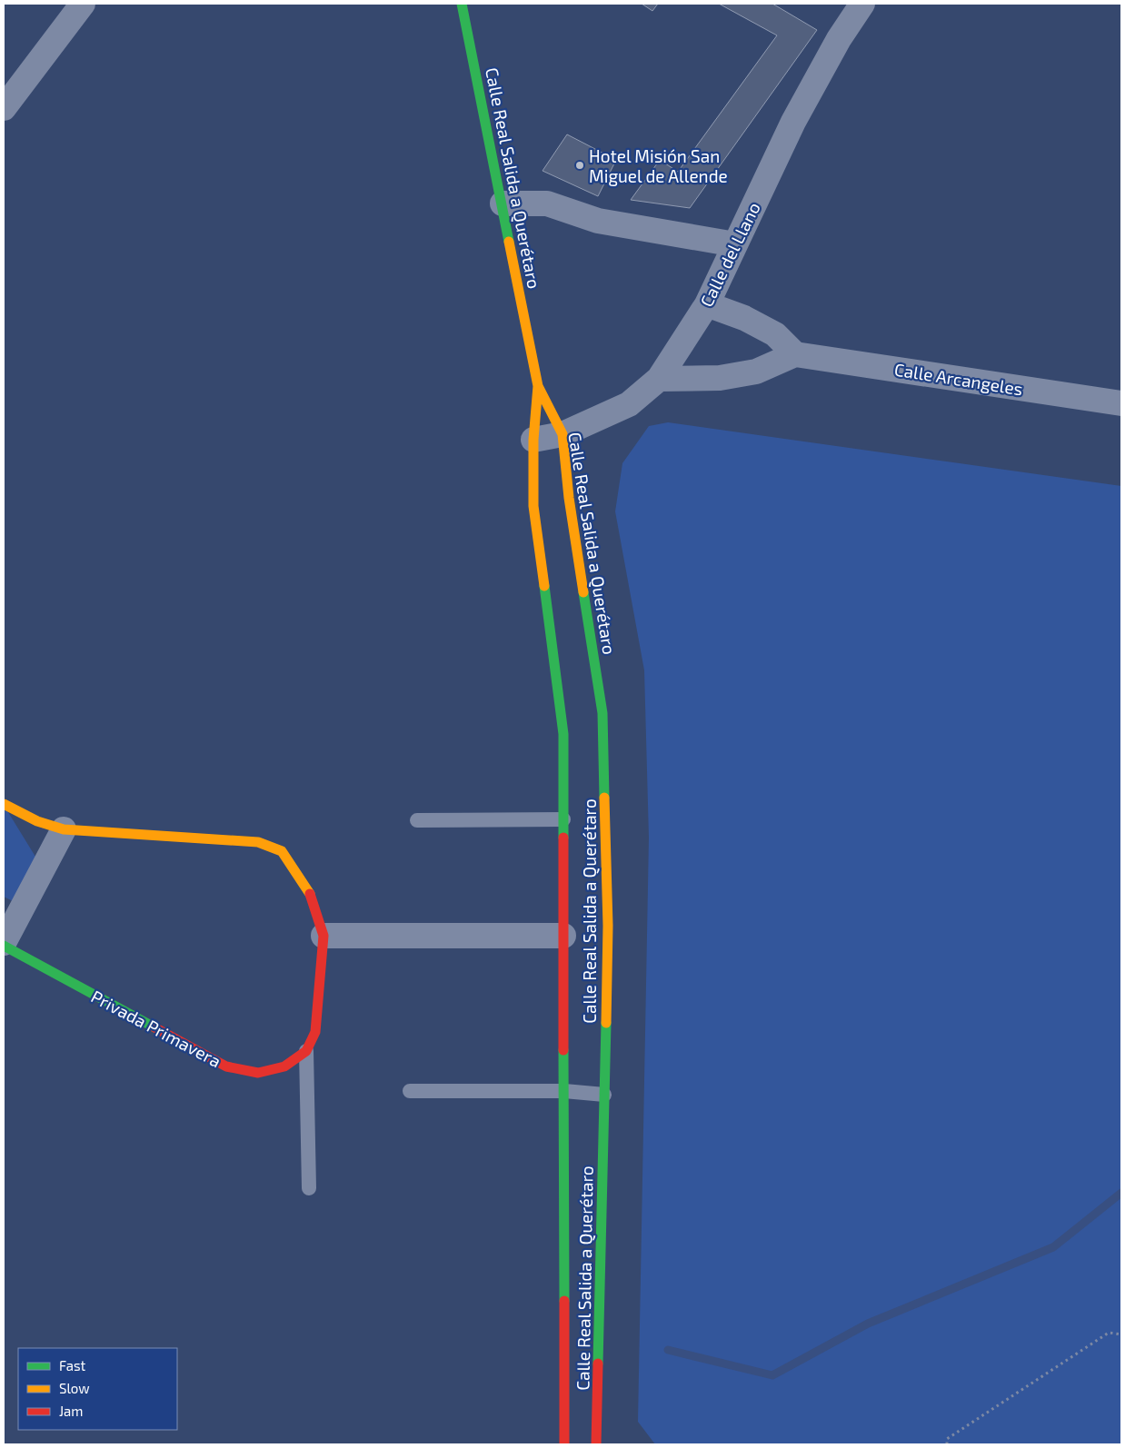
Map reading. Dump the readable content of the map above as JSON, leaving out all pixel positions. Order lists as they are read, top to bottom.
{
  "streets": {
    "street": [
      "Calle Real Salida a Querétaro",
      "Calle del Llano",
      "Calle Arcangeles",
      "Privada Primavera"
    ]
  },
  "crossings": [
    ["Calle Real Salida a Querétaro", "Calle del Llano"]
  ],
  "places": ["Hotel Misión San Miguel de Allende"],
  "legend": ["Fast", "Slow", "Jam"]
}
